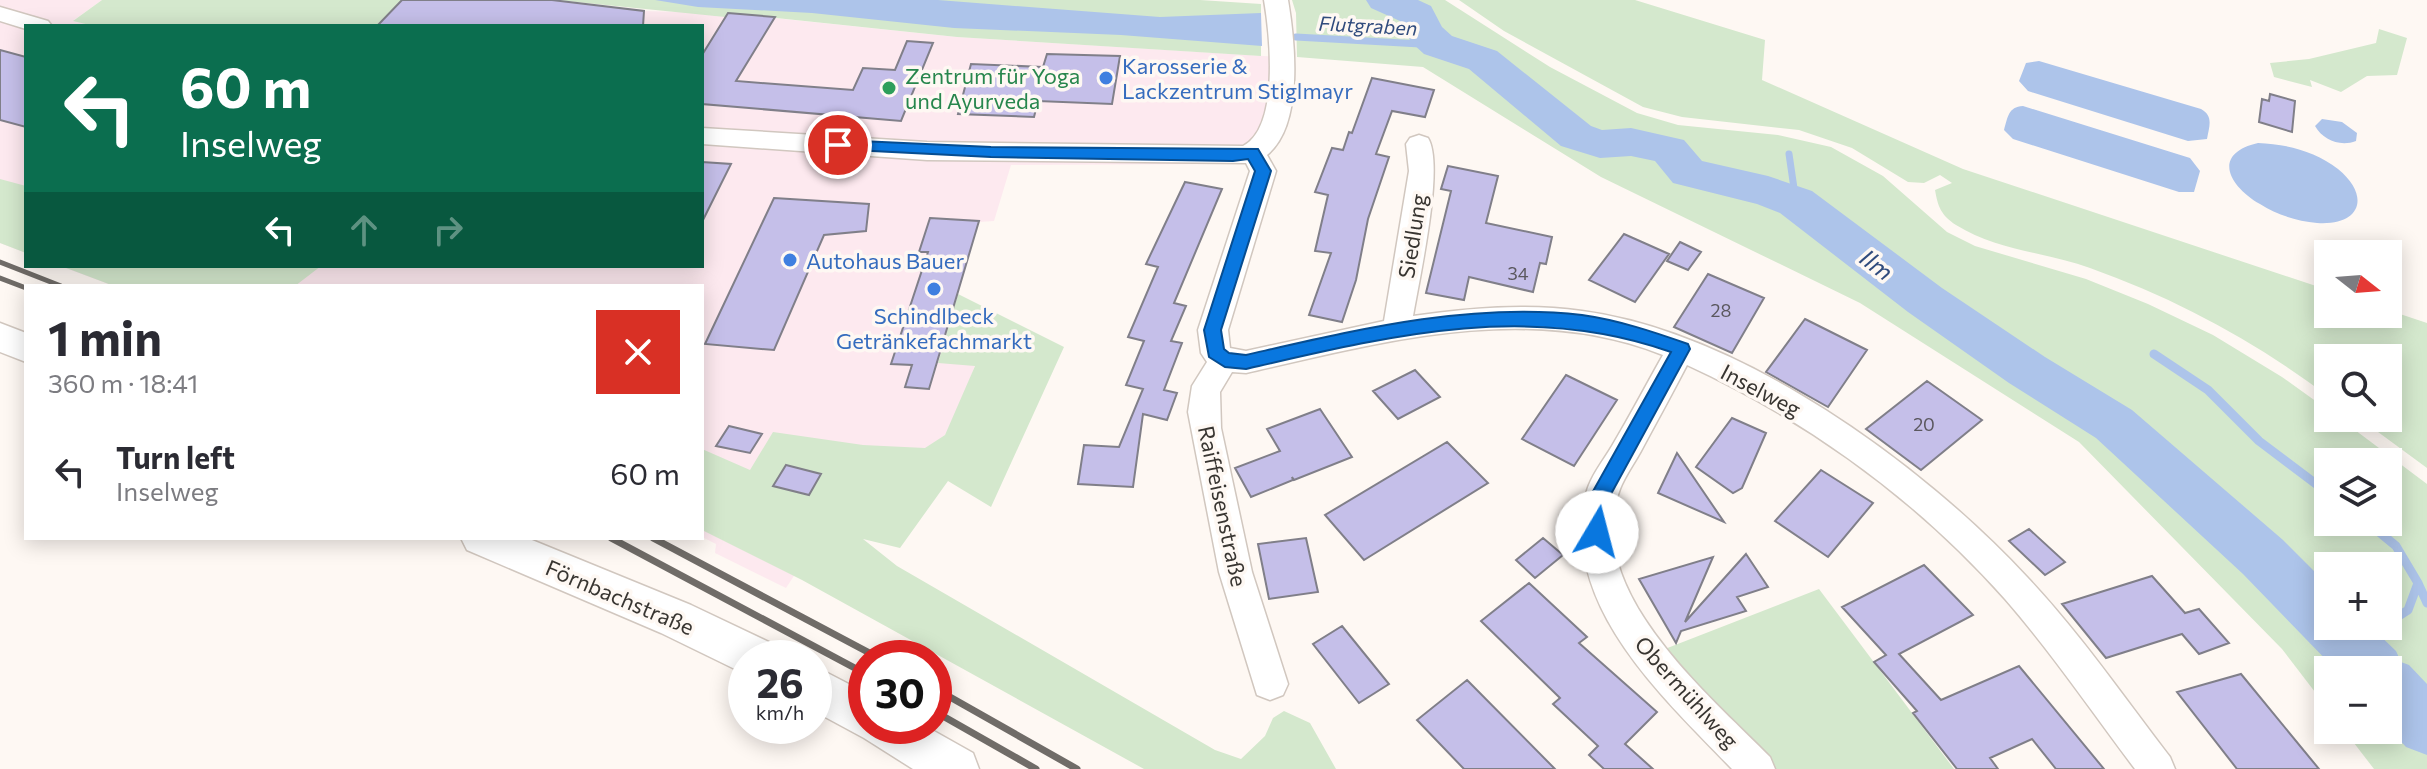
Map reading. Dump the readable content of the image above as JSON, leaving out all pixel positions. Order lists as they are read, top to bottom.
{
  "streets": {
    "street": [
      "Siedlung",
      "Inselweg",
      "Raiffeisenstraße",
      "Förnbachstraße",
      "Obermühlweg"
    ]
  },
  "crossings": [
    ["Siedlung", "Inselweg"],
    ["Inselweg", "Raiffeisenstraße"],
    ["Inselweg", "Obermühlweg"]
  ],
  "water": ["Flutgraben", "Ilm"],
  "places": [
    "Karosserie & Lackzentrum Stiglmayr",
    "Zentrum für Yoga und Ayurveda",
    "Autohaus Bauer",
    "Schindlbeck Getränkefachmarkt"
  ],
  "house_numbers": ["34", "28", "20"],
  "north": "right",
  "page": {
    "turn": ["60 m", "Inselweg"],
    "map_buttons": ["+", "−"],
    "heading": ["1 min", "360 m · 18:41"],
    "list": [
      {
        "name": "Turn left",
        "note": "Inselweg",
        "value": "60 m"
      }
    ],
    "speed": "26 km/h",
    "limit": "30"
  }
}
